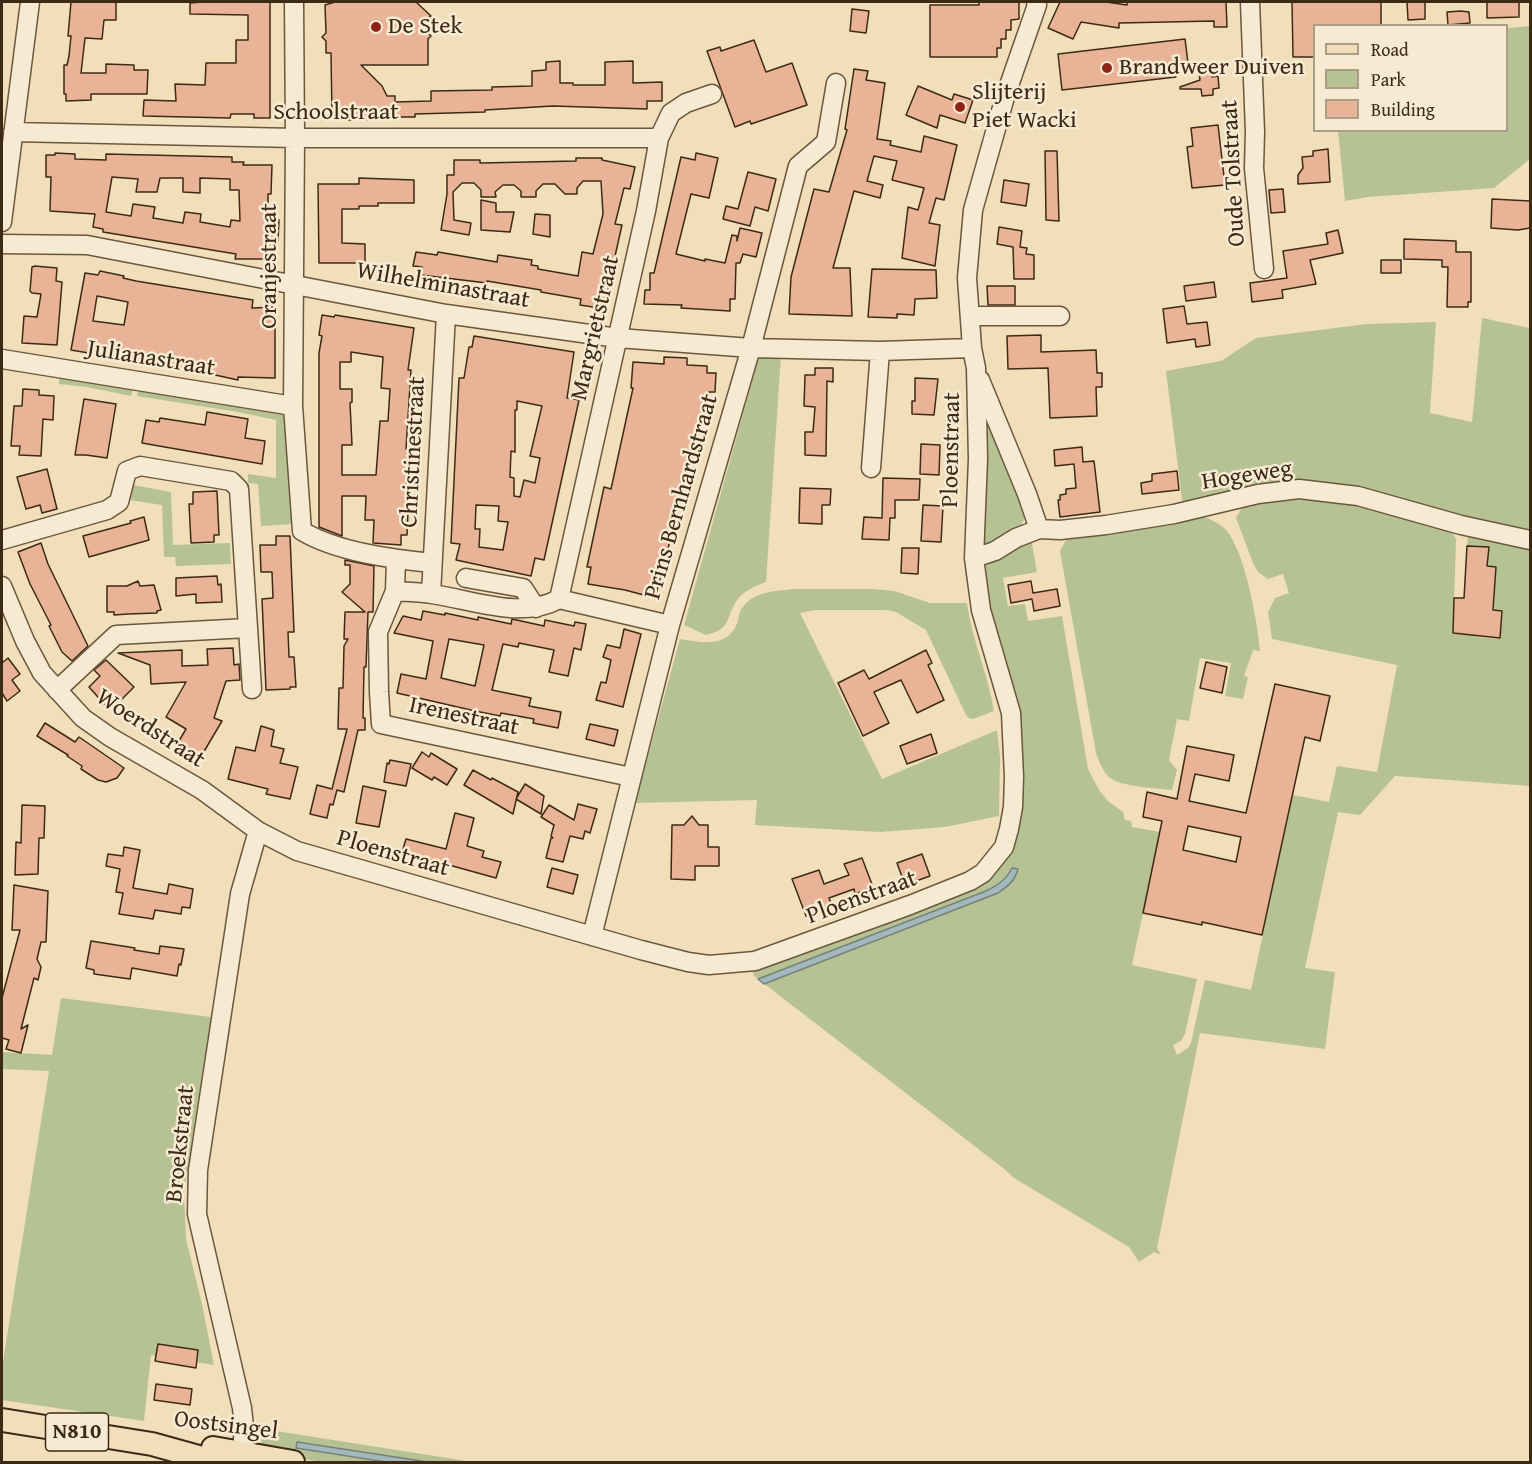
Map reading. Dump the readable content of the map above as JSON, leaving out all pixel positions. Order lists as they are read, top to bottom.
{
  "streets": {
    "main road": ["Oostsingel", "N810"],
    "street": [
      "Schoolstraat",
      "Oude Tolstraat",
      "Oranjestraat",
      "Wilhelminastraat",
      "Margrietstraat",
      "Julianastraat",
      "Ploenstraat",
      "Christinestraat",
      "Hogeweg",
      "Prins Bernhardstraat",
      "Irenestraat",
      "Woerdstraat",
      "Broekstraat"
    ]
  },
  "crossings": [
    ["Schoolstraat", "Oranjestraat"],
    ["Schoolstraat", "Margrietstraat"],
    ["Oranjestraat", "Wilhelminastraat"],
    ["Oranjestraat", "Julianastraat"],
    ["Oranjestraat", "Irenestraat"],
    ["Wilhelminastraat", "Margrietstraat"],
    ["Wilhelminastraat", "Ploenstraat"],
    ["Wilhelminastraat", "Christinestraat"],
    ["Wilhelminastraat", "Prins Bernhardstraat"],
    ["Ploenstraat", "Hogeweg"],
    ["Ploenstraat", "Prins Bernhardstraat"],
    ["Ploenstraat", "Woerdstraat"],
    ["Ploenstraat", "Broekstraat"],
    ["Prins Bernhardstraat", "Irenestraat"],
    ["Woerdstraat", "Broekstraat"],
    ["Broekstraat", "Oostsingel"]
  ],
  "places": ["De Stek", "Brandweer Duiven", "Slijterij Piet Wacki"],
  "legend": ["Road", "Park", "Building"]
}
